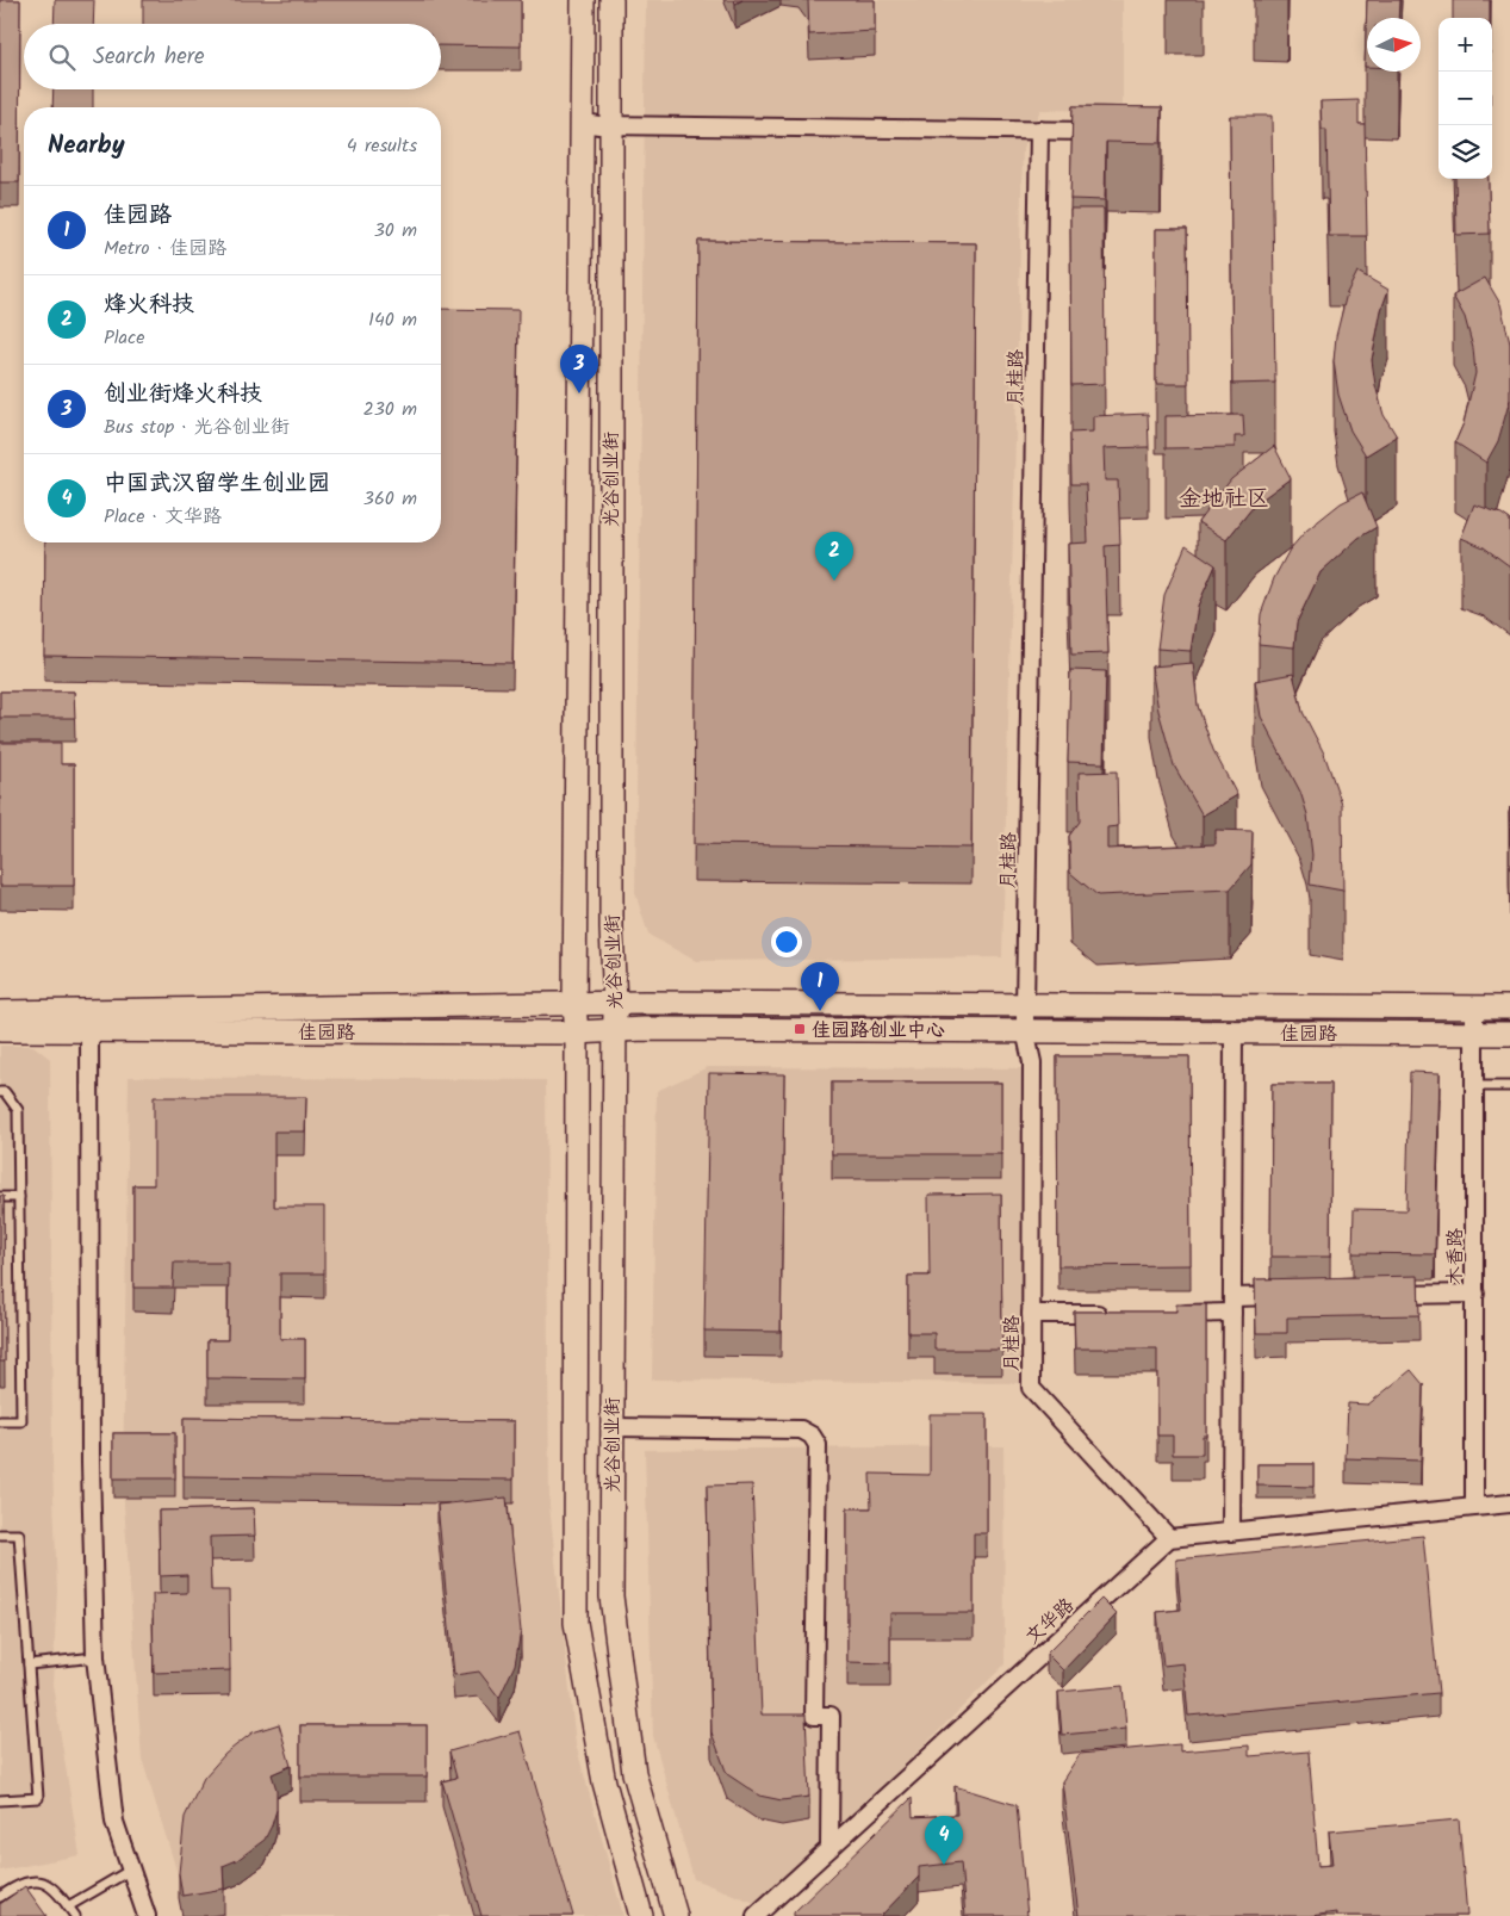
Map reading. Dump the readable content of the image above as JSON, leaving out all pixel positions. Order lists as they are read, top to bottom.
{
  "streets": {
    "main road": ["光谷创业街", "佳园路"],
    "street": ["月桂路", "木香路", "文华路"]
  },
  "crossings": [
    ["月桂路", "佳园路"],
    ["月桂路", "文华路"],
    ["光谷创业街", "佳园路"],
    ["佳园路", "木香路"]
  ],
  "districts": ["金地社区"],
  "places": {
    "transit": ["佳园路创业中心"]
  },
  "north": "right",
  "page": {
    "map_buttons": ["+", "−"],
    "search": "Search here",
    "heading": ["Nearby", "4 results"],
    "list": [
      {
        "mark": "1",
        "name": "佳园路",
        "note": "Metro · 佳园路",
        "value": "30 m"
      },
      {
        "mark": "2",
        "name": "烽火科技",
        "note": "Place",
        "value": "140 m"
      },
      {
        "mark": "3",
        "name": "创业街烽火科技",
        "note": "Bus stop · 光谷创业街",
        "value": "230 m"
      },
      {
        "mark": "4",
        "name": "中国武汉留学生创业园",
        "note": "Place · 文华路",
        "value": "360 m"
      }
    ],
    "pins": [
      "3",
      "2",
      "1",
      "4"
    ]
  }
}
